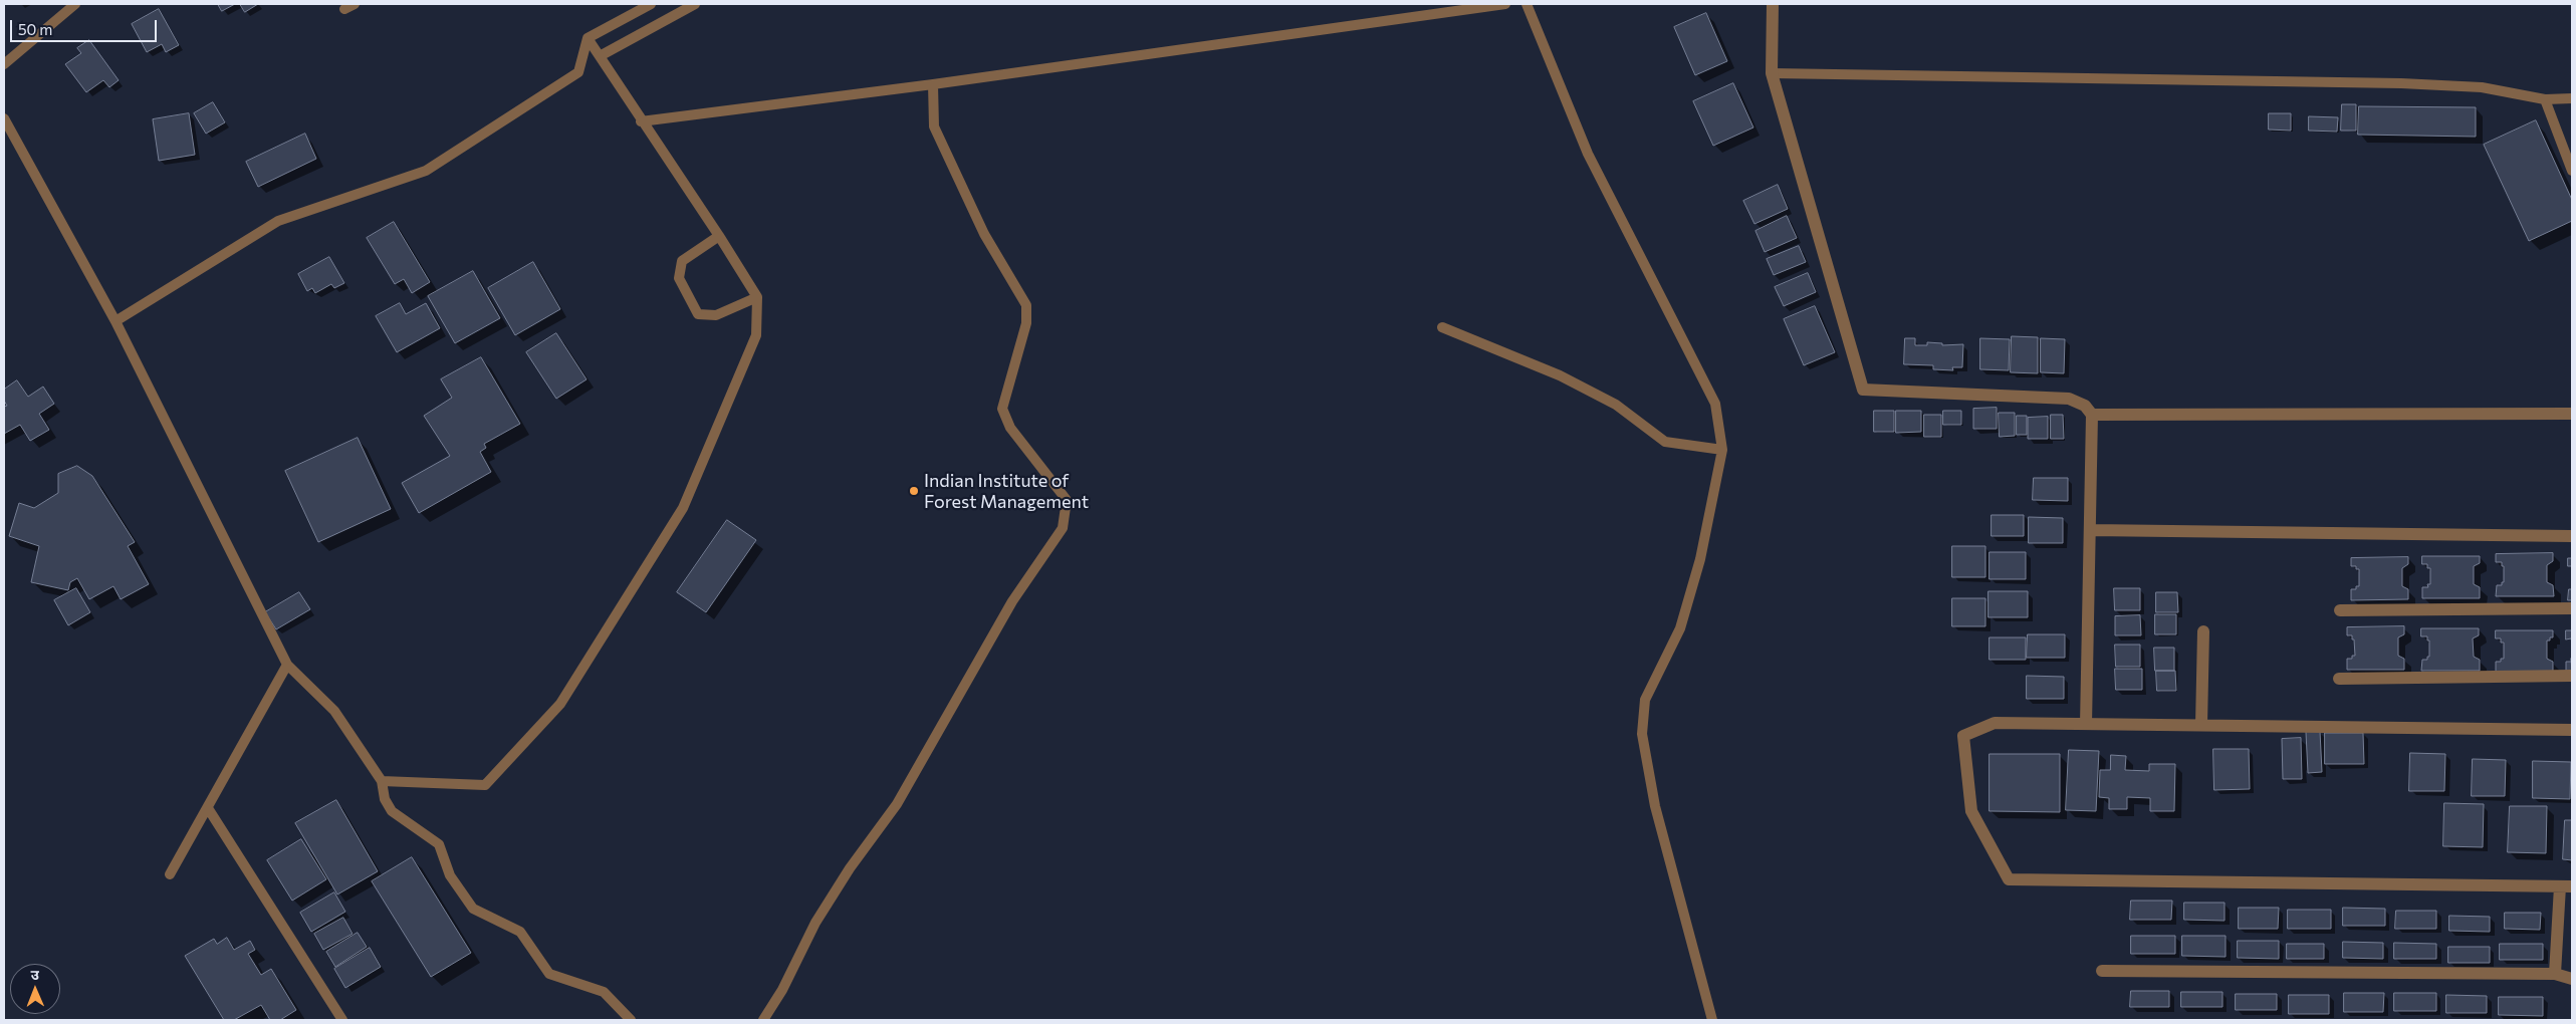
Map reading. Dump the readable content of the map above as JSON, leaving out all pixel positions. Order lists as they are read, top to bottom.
{
  "places": ["Indian Institute of Forest Management"],
  "scale_bar": "50 m",
  "north": "top"
}
